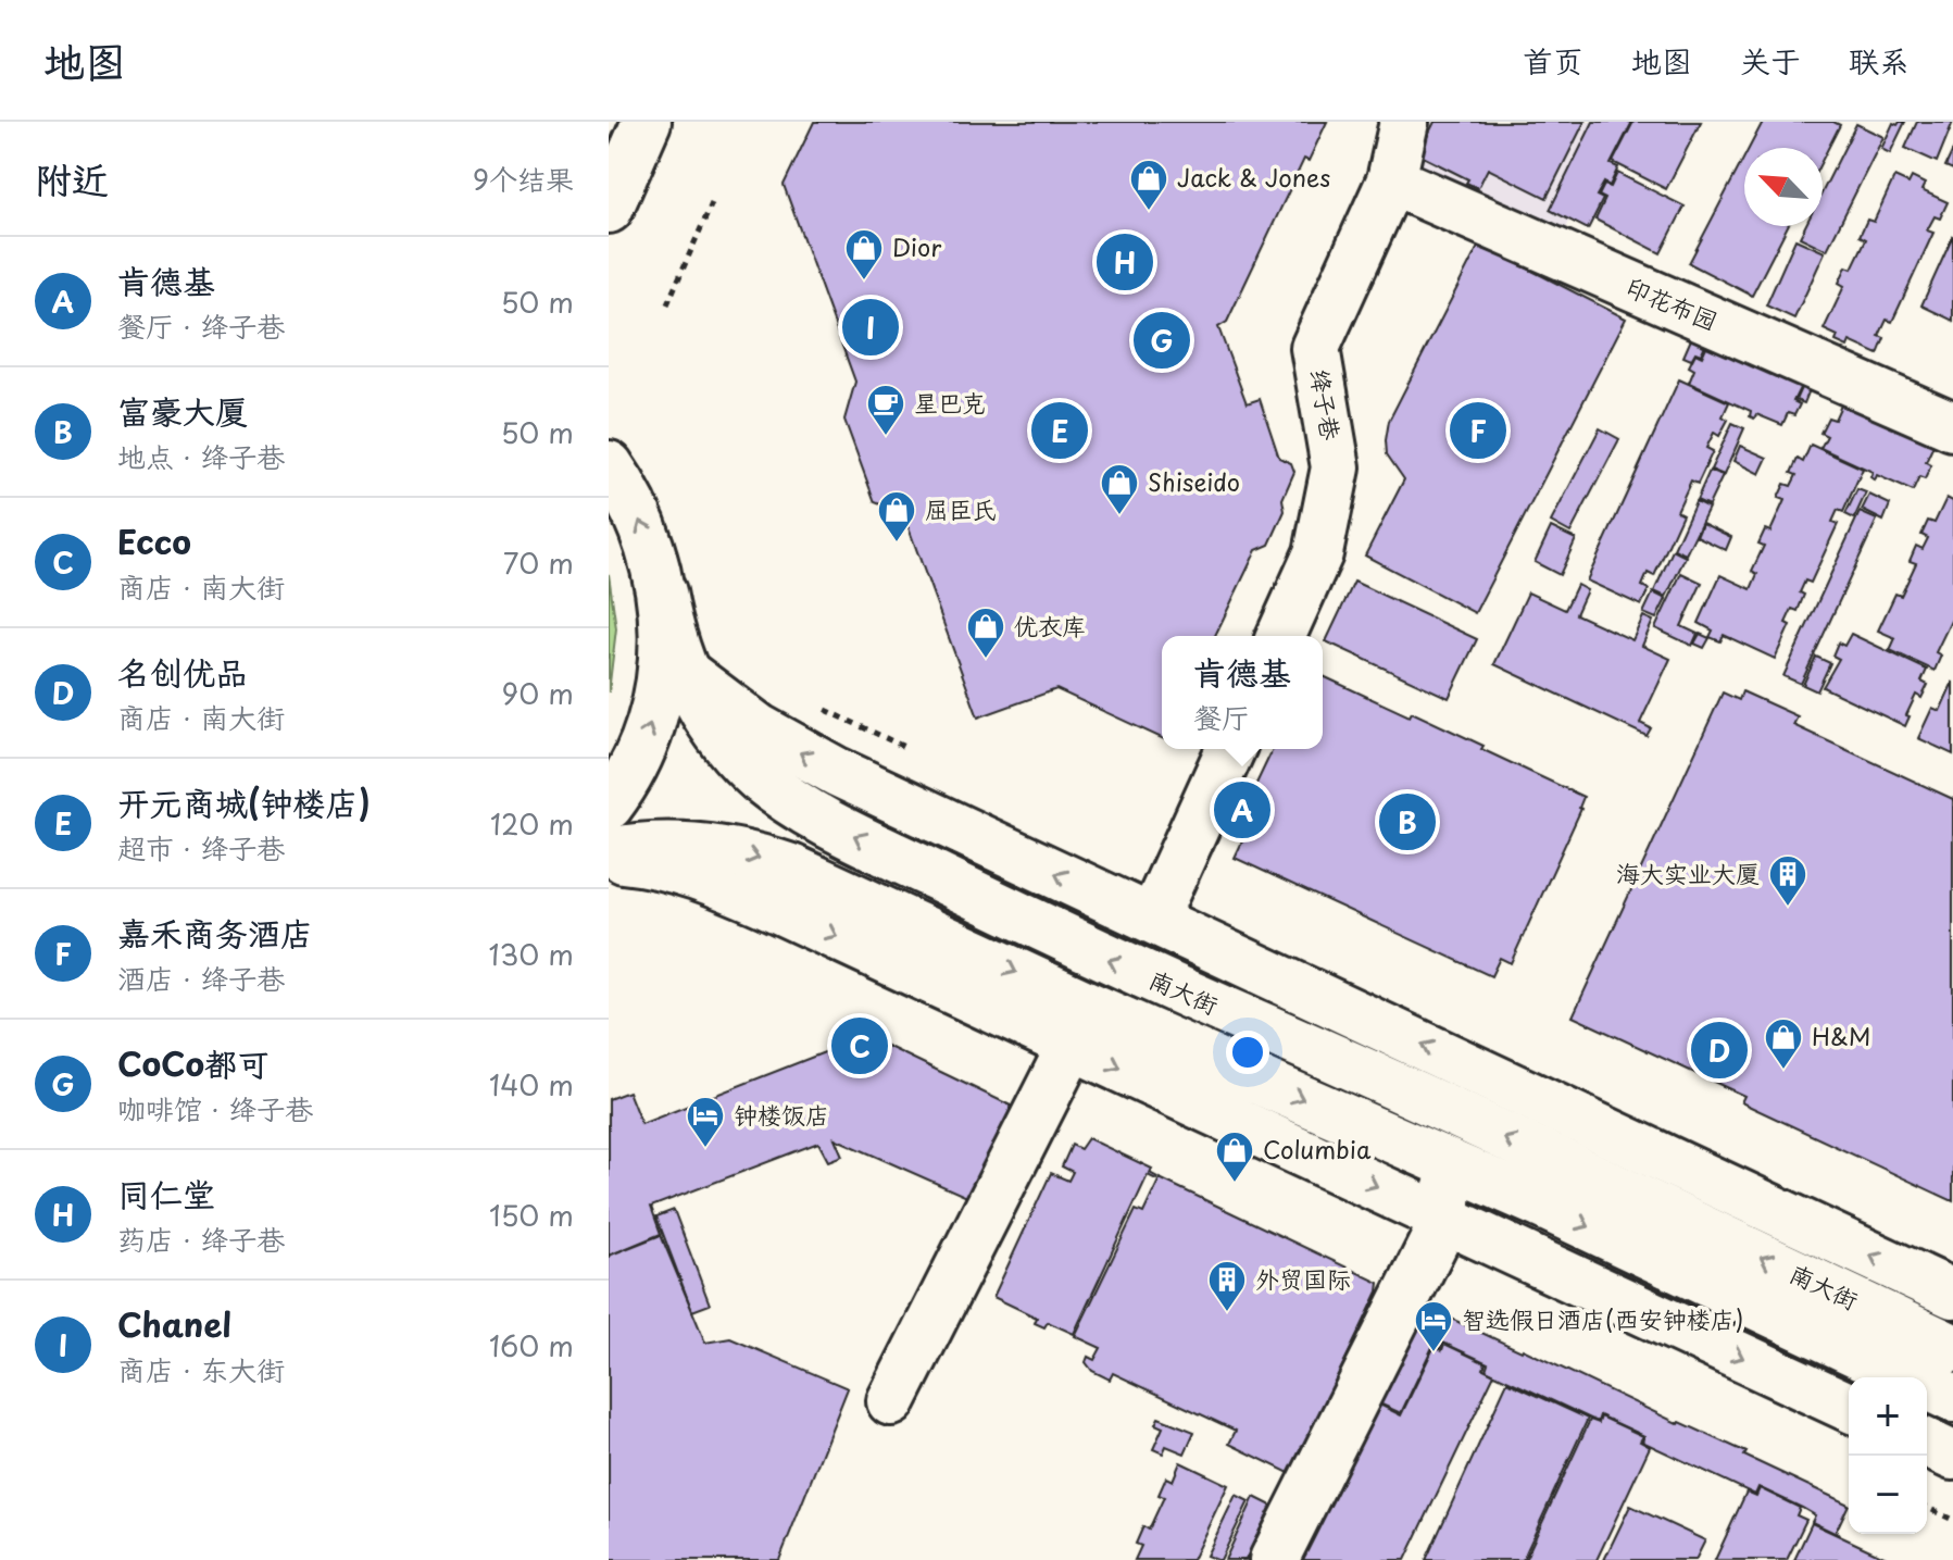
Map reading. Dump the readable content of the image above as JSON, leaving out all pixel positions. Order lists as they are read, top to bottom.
{
  "streets": {
    "street": ["印花布园", "绛子巷", "南大街"]
  },
  "crossings": [
    ["印花布园", "绛子巷"]
  ],
  "places": {
    "shop": [
      "Jack & Jones",
      "Dior",
      "Shiseido",
      "屈臣氏",
      "优衣库",
      "H&M",
      "Columbia"
    ],
    "cafe": ["星巴克"],
    "building": ["海大实业大厦", "外贸国际"],
    "hotel": ["钟楼饭店", "智选假日酒店(西安钟楼店)"]
  },
  "north": "top left",
  "page": {
    "header": "地图",
    "nav": [
      "首页",
      "地图",
      "关于",
      "联系"
    ],
    "heading": ["附近", "9个结果"],
    "pins": [
      "H",
      "I",
      "G",
      "E",
      "F",
      "A",
      "B",
      "C",
      "D"
    ],
    "list": [
      {
        "mark": "A",
        "name": "肯德基",
        "note": "餐厅 · 绛子巷",
        "value": "50 m"
      },
      {
        "mark": "B",
        "name": "富豪大厦",
        "note": "地点 · 绛子巷",
        "value": "50 m"
      },
      {
        "mark": "C",
        "name": "Ecco",
        "note": "商店 · 南大街",
        "value": "70 m"
      },
      {
        "mark": "D",
        "name": "名创优品",
        "note": "商店 · 南大街",
        "value": "90 m"
      },
      {
        "mark": "E",
        "name": "开元商城(钟楼店)",
        "note": "超市 · 绛子巷",
        "value": "120 m"
      },
      {
        "mark": "F",
        "name": "嘉禾商务酒店",
        "note": "酒店 · 绛子巷",
        "value": "130 m"
      },
      {
        "mark": "G",
        "name": "CoCo都可",
        "note": "咖啡馆 · 绛子巷",
        "value": "140 m"
      },
      {
        "mark": "H",
        "name": "同仁堂",
        "note": "药店 · 绛子巷",
        "value": "150 m"
      },
      {
        "mark": "I",
        "name": "Chanel",
        "note": "商店 · 东大街",
        "value": "160 m"
      }
    ],
    "popup": ["肯德基", "餐厅"],
    "map_buttons": ["+", "−"]
  }
}
